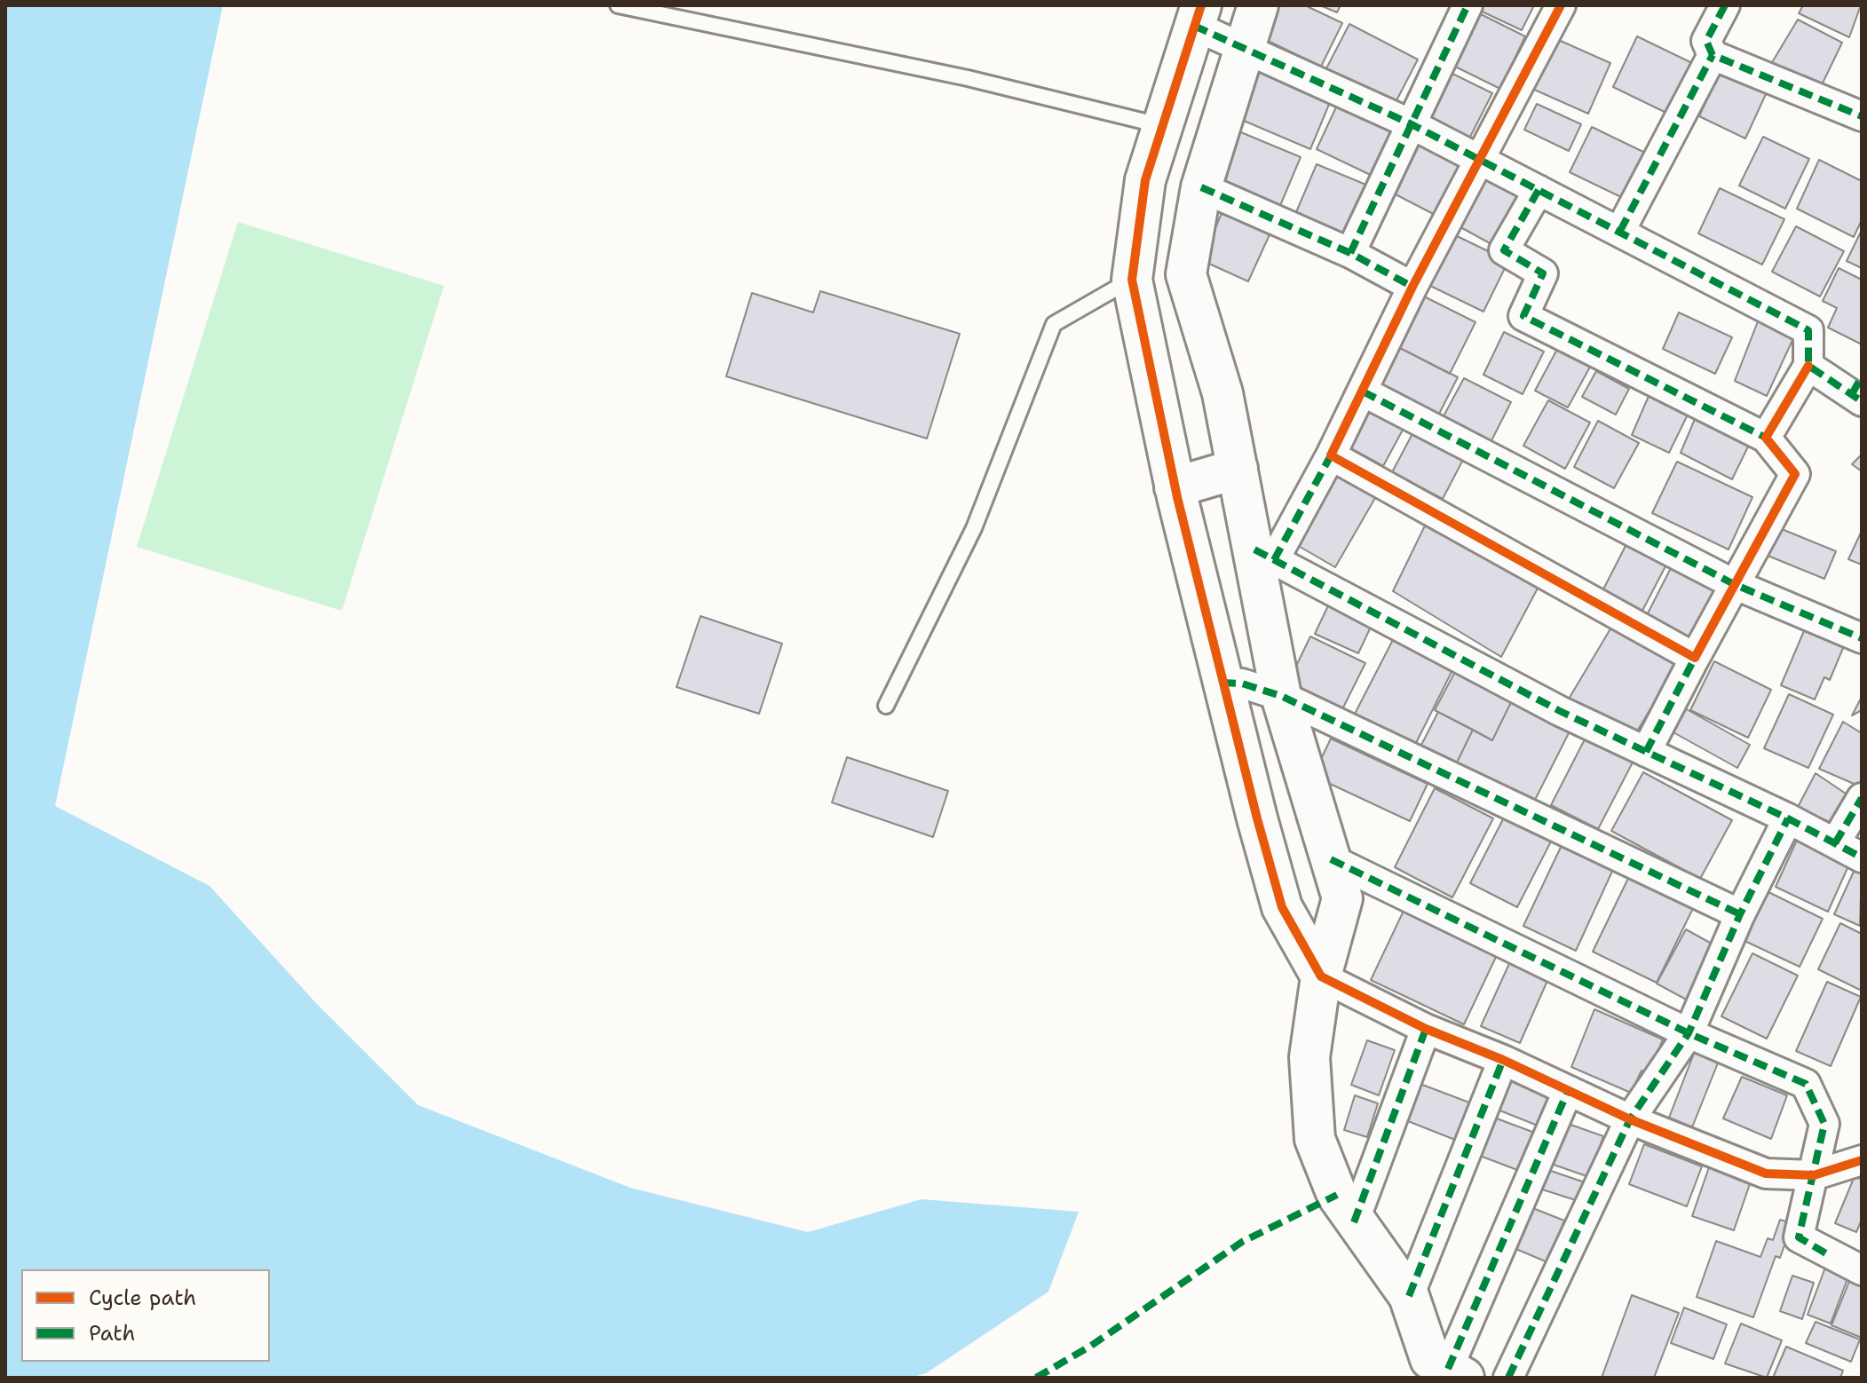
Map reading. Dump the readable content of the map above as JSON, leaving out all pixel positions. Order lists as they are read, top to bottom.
{
  "legend": ["Cycle path", "Path"]
}
